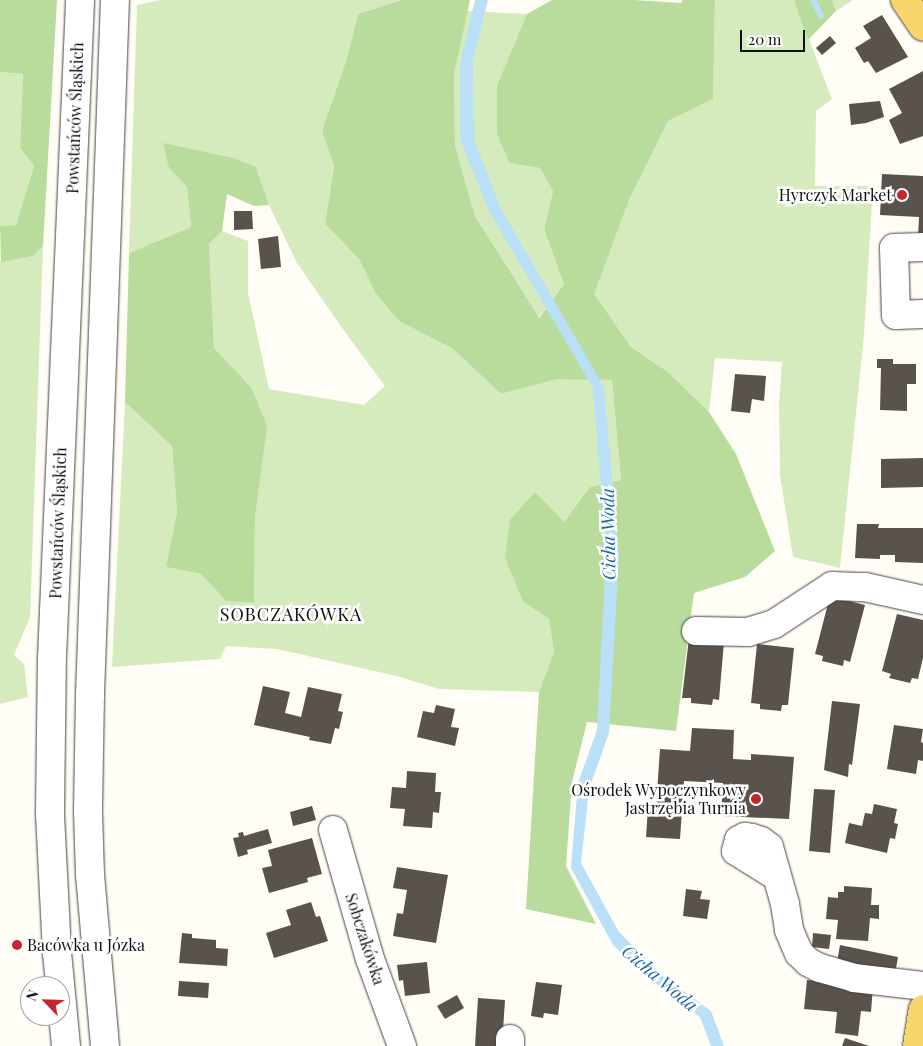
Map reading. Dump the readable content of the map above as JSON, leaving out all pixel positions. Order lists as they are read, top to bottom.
{
  "streets": {
    "street": ["Powstańców Śląskich", "Sobczakówka"]
  },
  "districts": ["SOBCZAKÓWKA"],
  "water": ["Cicha Woda"],
  "places": ["Hyrczyk Market", "Ośrodek Wypoczynkowy Jastrzębia Turnia", "Bacówka u Józka"],
  "scale_bar": "20 m",
  "north": "top left"
}
